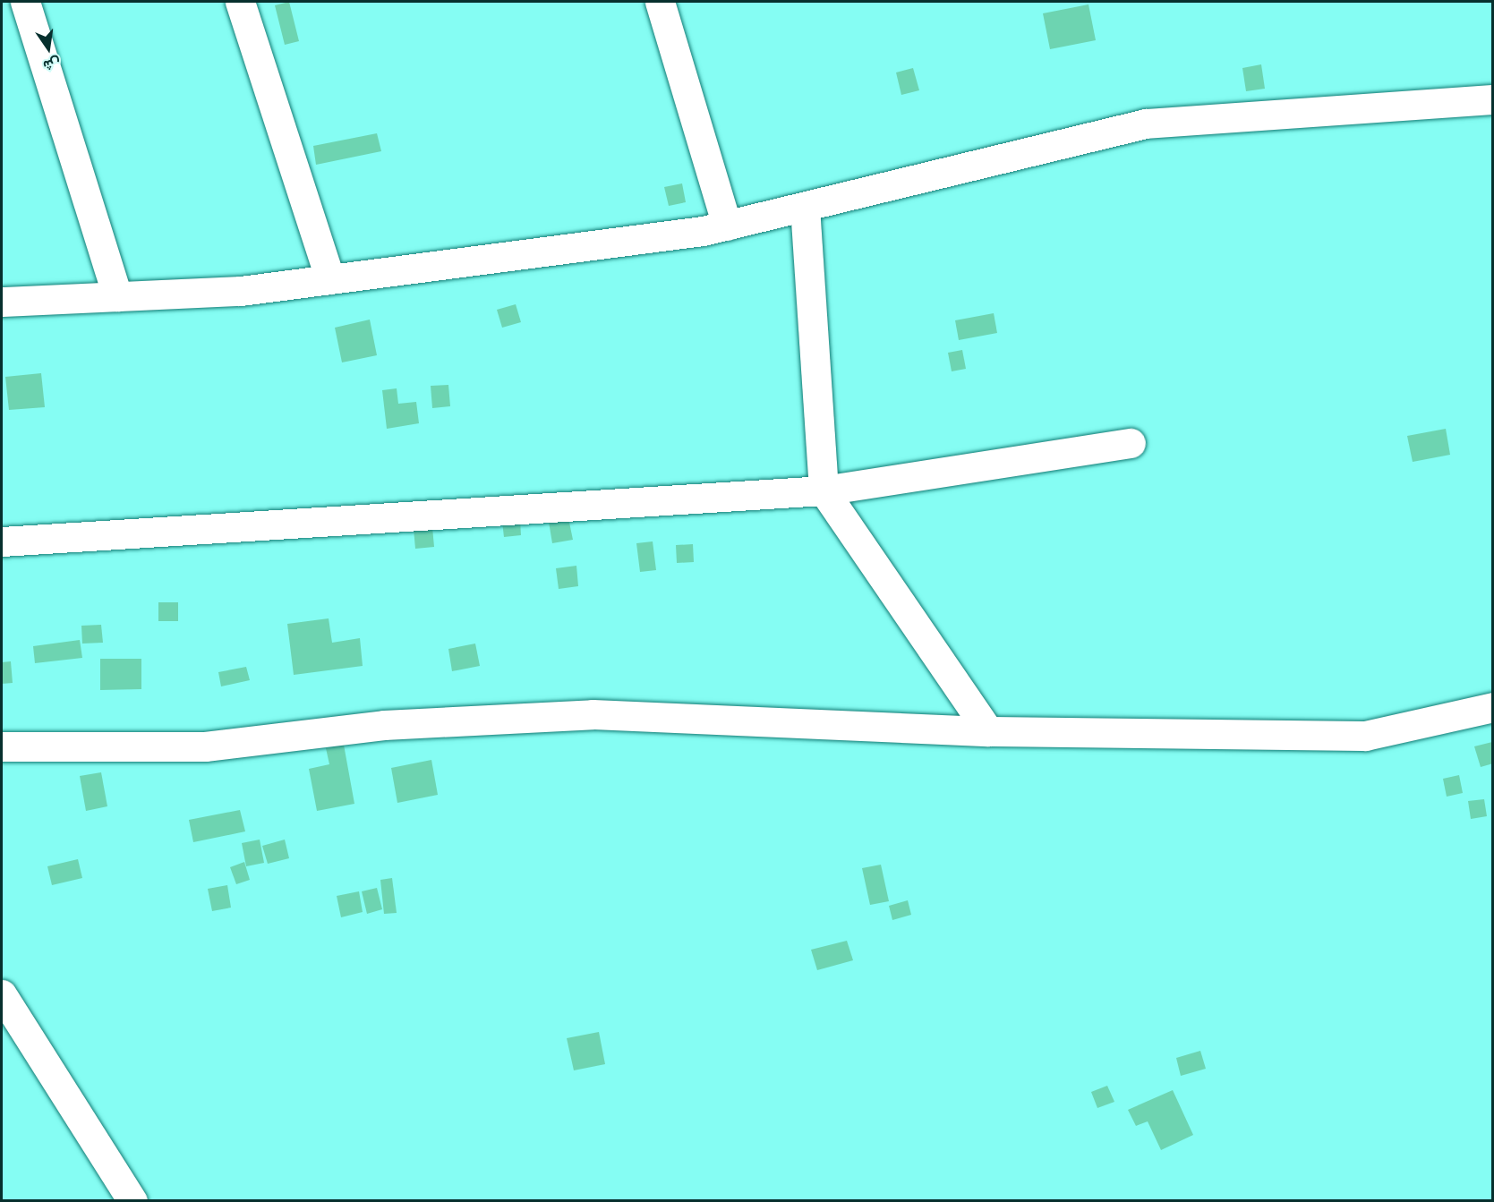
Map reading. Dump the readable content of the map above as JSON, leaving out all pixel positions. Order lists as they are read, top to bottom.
{
  "north": "bottom"
}
